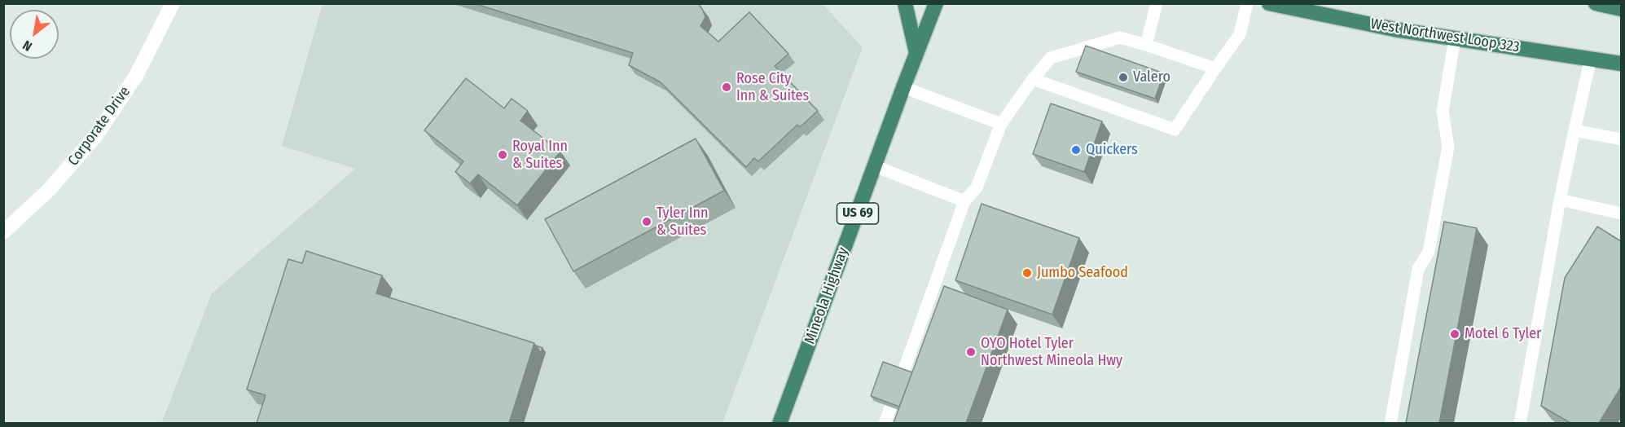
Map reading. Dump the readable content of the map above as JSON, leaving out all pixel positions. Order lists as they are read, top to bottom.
{
  "streets": {
    "highway": ["West Northwest Loop 323", "US 69", "Mineola Highway"],
    "street": ["Corporate Drive"]
  },
  "places": [
    "Valero",
    "Rose City Inn & Suites",
    "Quickers",
    "Royal Inn & Suites",
    "Tyler Inn & Suites",
    "Jumbo Seafood",
    "Motel 6 Tyler",
    "OYO Hotel Tyler Northwest Mineola Hwy"
  ],
  "north": "bottom left"
}
